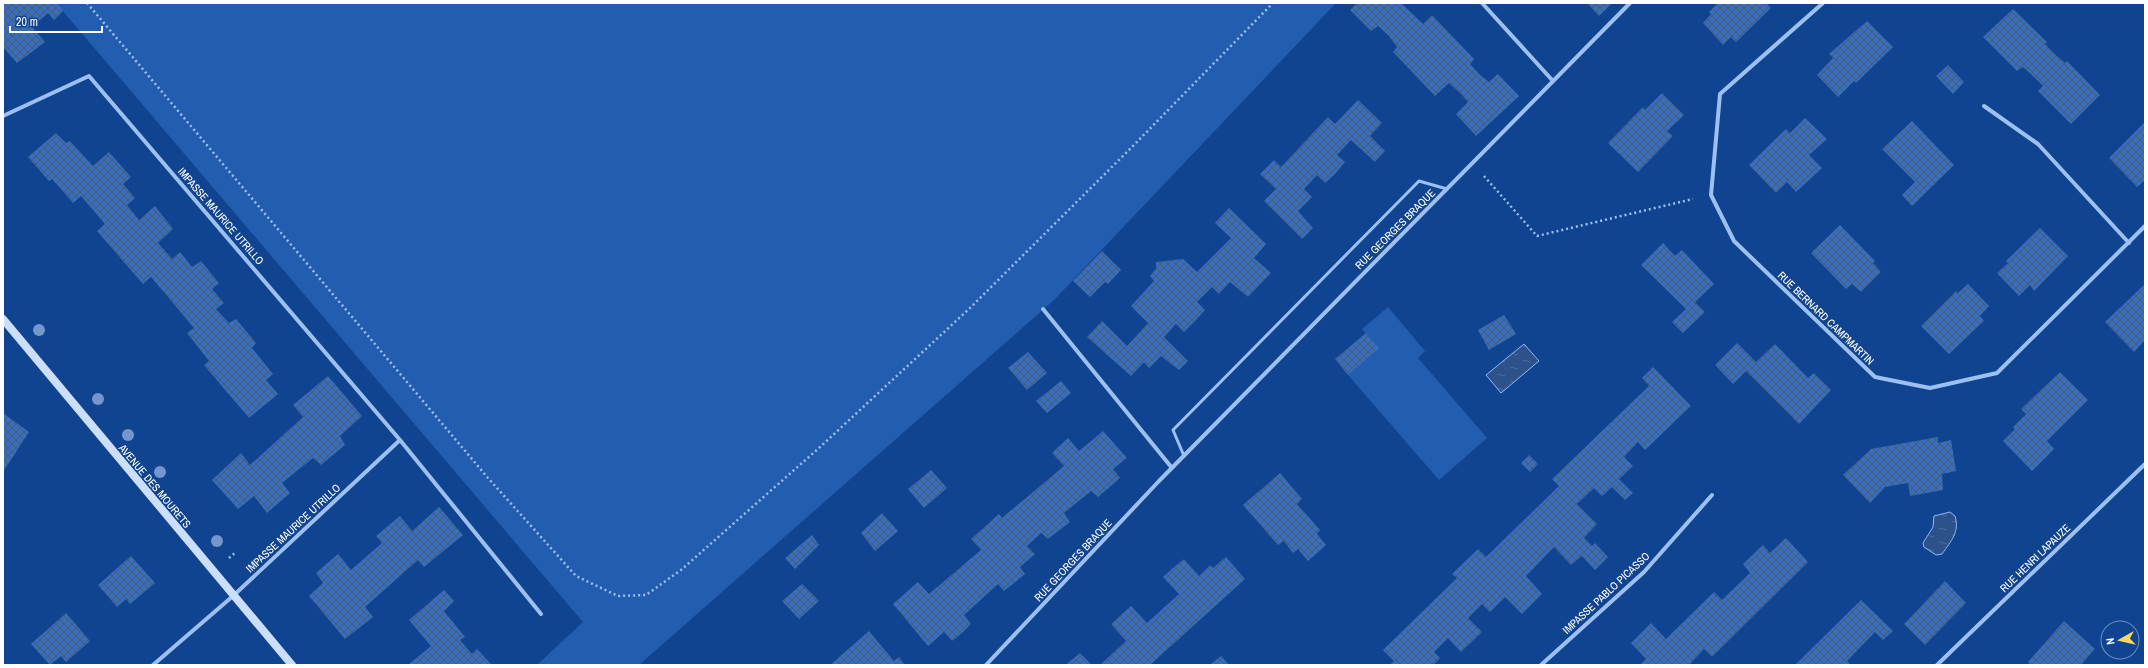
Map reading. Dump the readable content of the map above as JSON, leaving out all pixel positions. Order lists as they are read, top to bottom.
{
  "streets": {
    "main road": ["AVENUE DES MOURETS"],
    "street": [
      "IMPASSE MAURICE UTRILLO",
      "RUE GEORGES BRAQUE",
      "RUE BERNARD CAMPMARTIN",
      "RUE HENRI LAPAUZE",
      "IMPASSE PABLO PICASSO"
    ]
  },
  "crossings": [
    ["IMPASSE MAURICE UTRILLO", "AVENUE DES MOURETS"]
  ],
  "scale_bar": "20 m",
  "north": "left"
}
